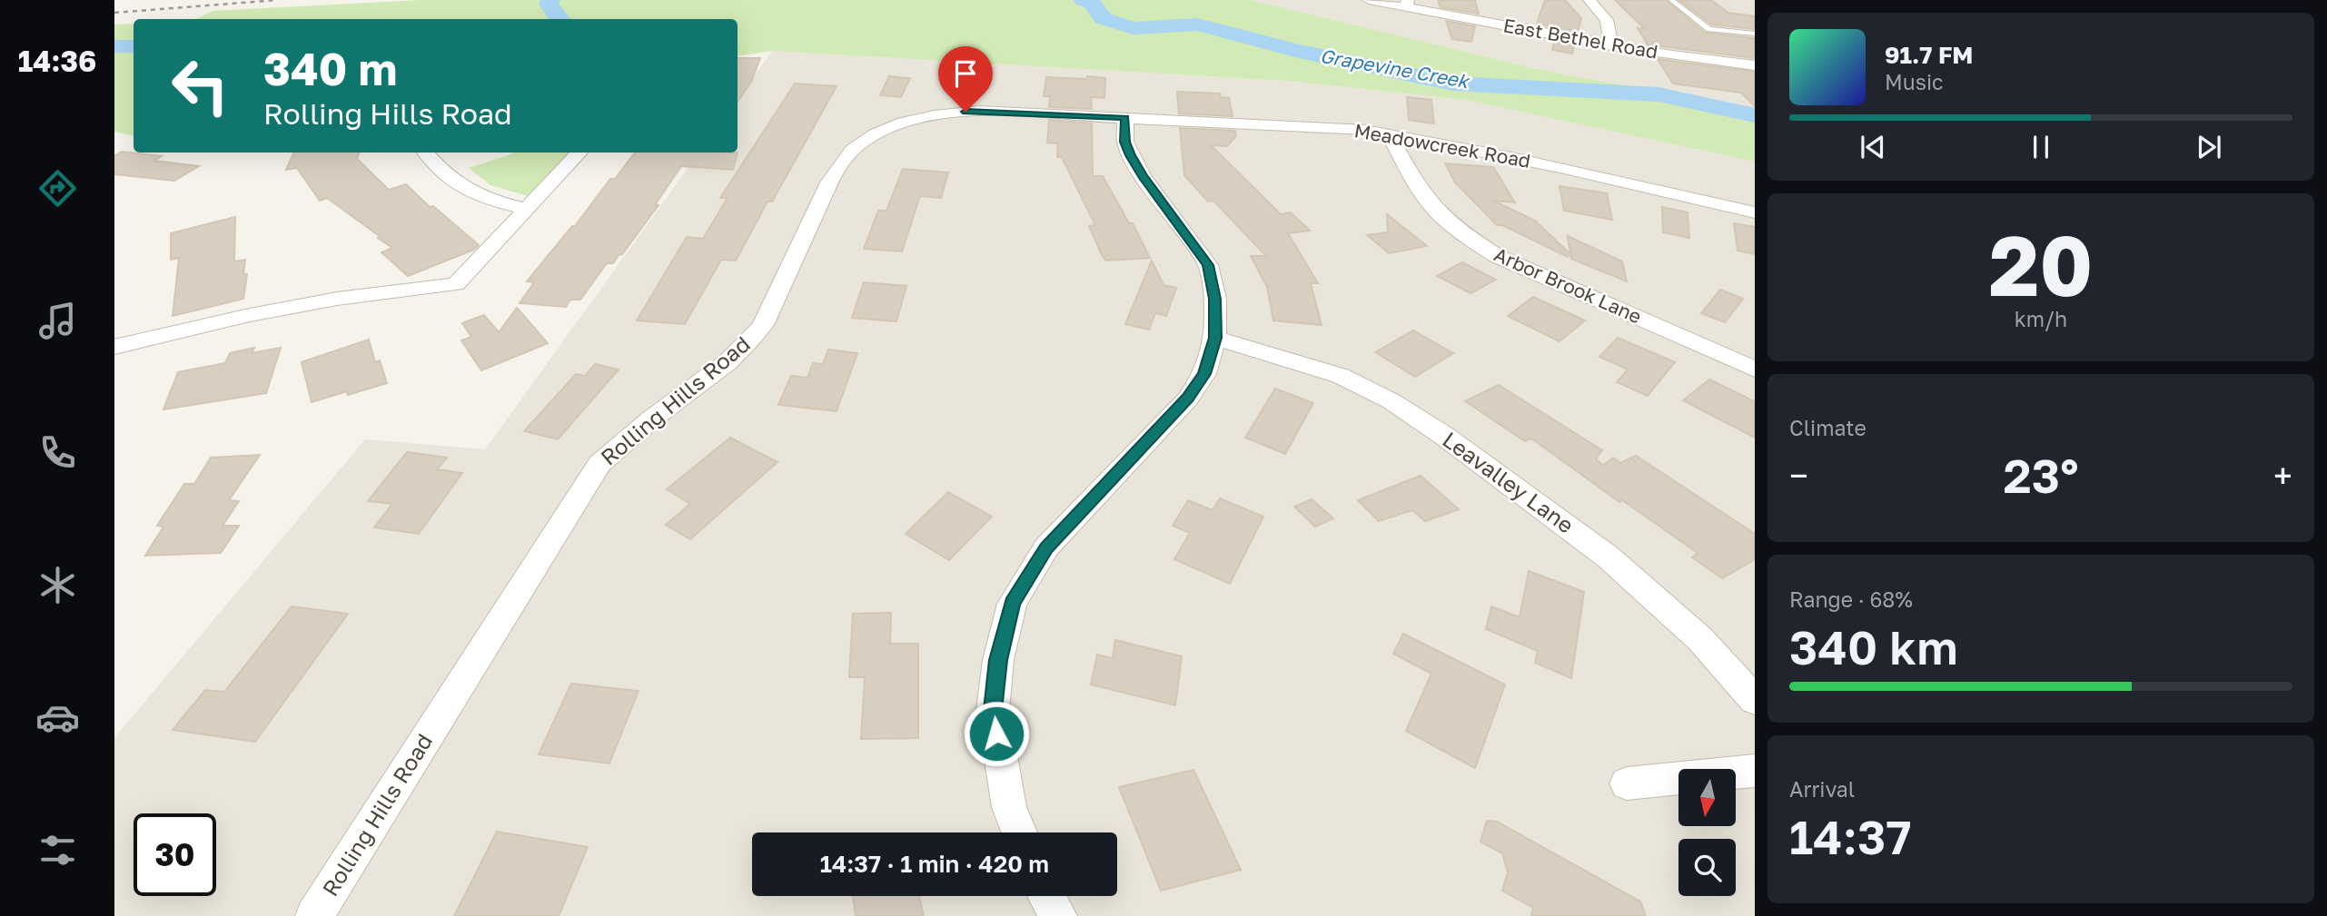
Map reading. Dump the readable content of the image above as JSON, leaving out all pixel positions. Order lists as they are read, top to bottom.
{
  "streets": {
    "street": [
      "East Bethel Road",
      "Meadowcreek Road",
      "Arbor Brook Lane",
      "Rolling Hills Road",
      "Leavalley Lane"
    ]
  },
  "crossings": [
    ["Meadowcreek Road", "Arbor Brook Lane"],
    ["Meadowcreek Road", "Rolling Hills Road"]
  ],
  "water": ["Grapevine Creek"],
  "north": "bottom",
  "page": {
    "tabs": "14:36",
    "turn": ["340 m", "Rolling Hills Road"],
    "song": ["91.7 FM", "Music"],
    "tile": [
      ["20", "km/h"],
      "Climate",
      ["Range · 68%", "340 km"],
      ["Arrival", "14:37"]
    ],
    "heat": ["−", "23°", "+"],
    "limit": "30",
    "trip": "14:37 · 1 min · 420 m"
  }
}
